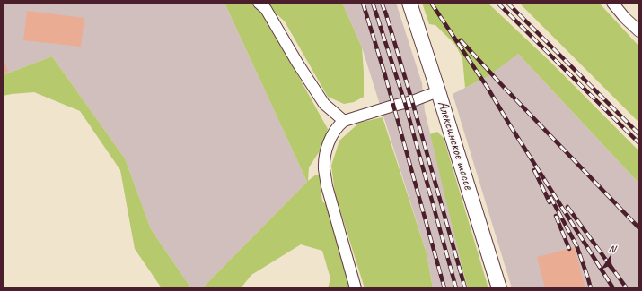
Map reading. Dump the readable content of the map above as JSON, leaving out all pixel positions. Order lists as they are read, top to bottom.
{
  "streets": {
    "main road": ["Алексинское шоссе"]
  },
  "north": "top"
}
